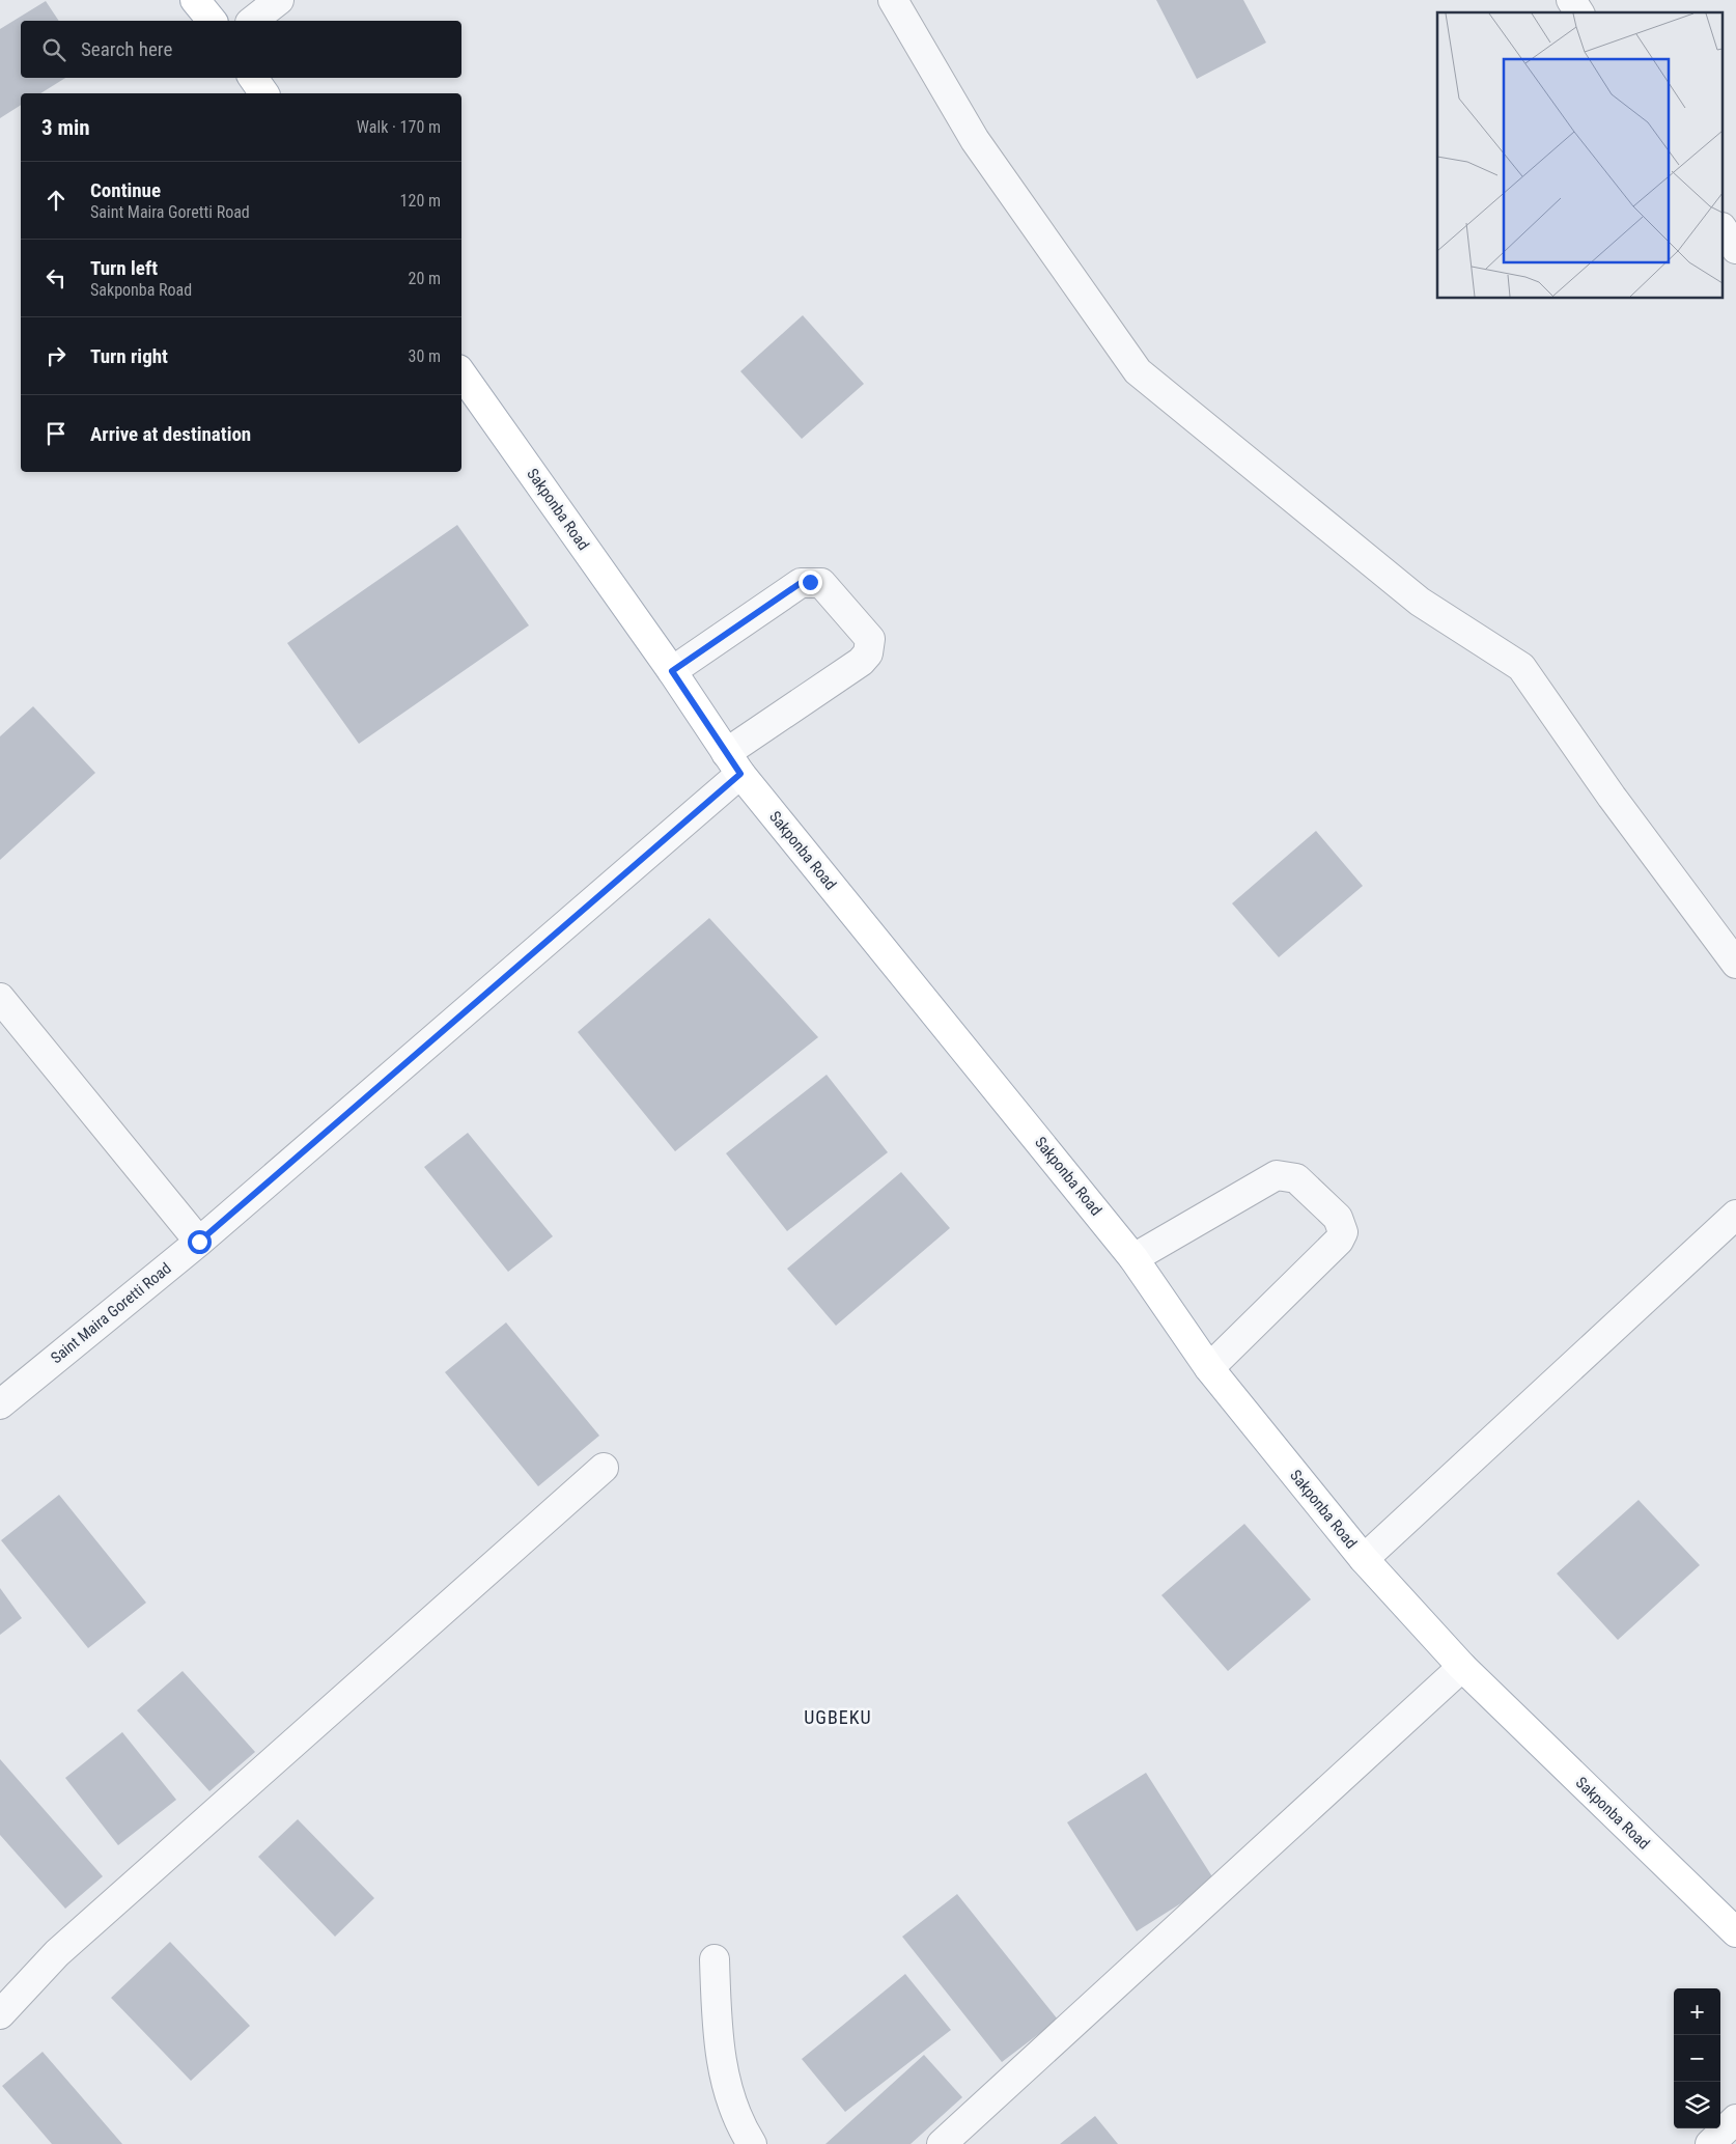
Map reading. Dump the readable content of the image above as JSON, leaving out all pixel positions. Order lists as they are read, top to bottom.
{
  "streets": {
    "main road": ["Sakponba Road"],
    "street": ["Saint Maira Goretti Road"]
  },
  "crossings": [
    ["Sakponba Road", "Saint Maira Goretti Road"]
  ],
  "districts": ["UGBEKU"],
  "page": {
    "search": "Search here",
    "heading": ["3 min", "Walk · 170 m"],
    "list": [
      ["Continue", "Saint Maira Goretti Road", "120 m"],
      ["Turn left", "Sakponba Road", "20 m"],
      ["Turn right", "30 m"],
      "Arrive at destination"
    ],
    "map_buttons": ["+", "−"]
  }
}
